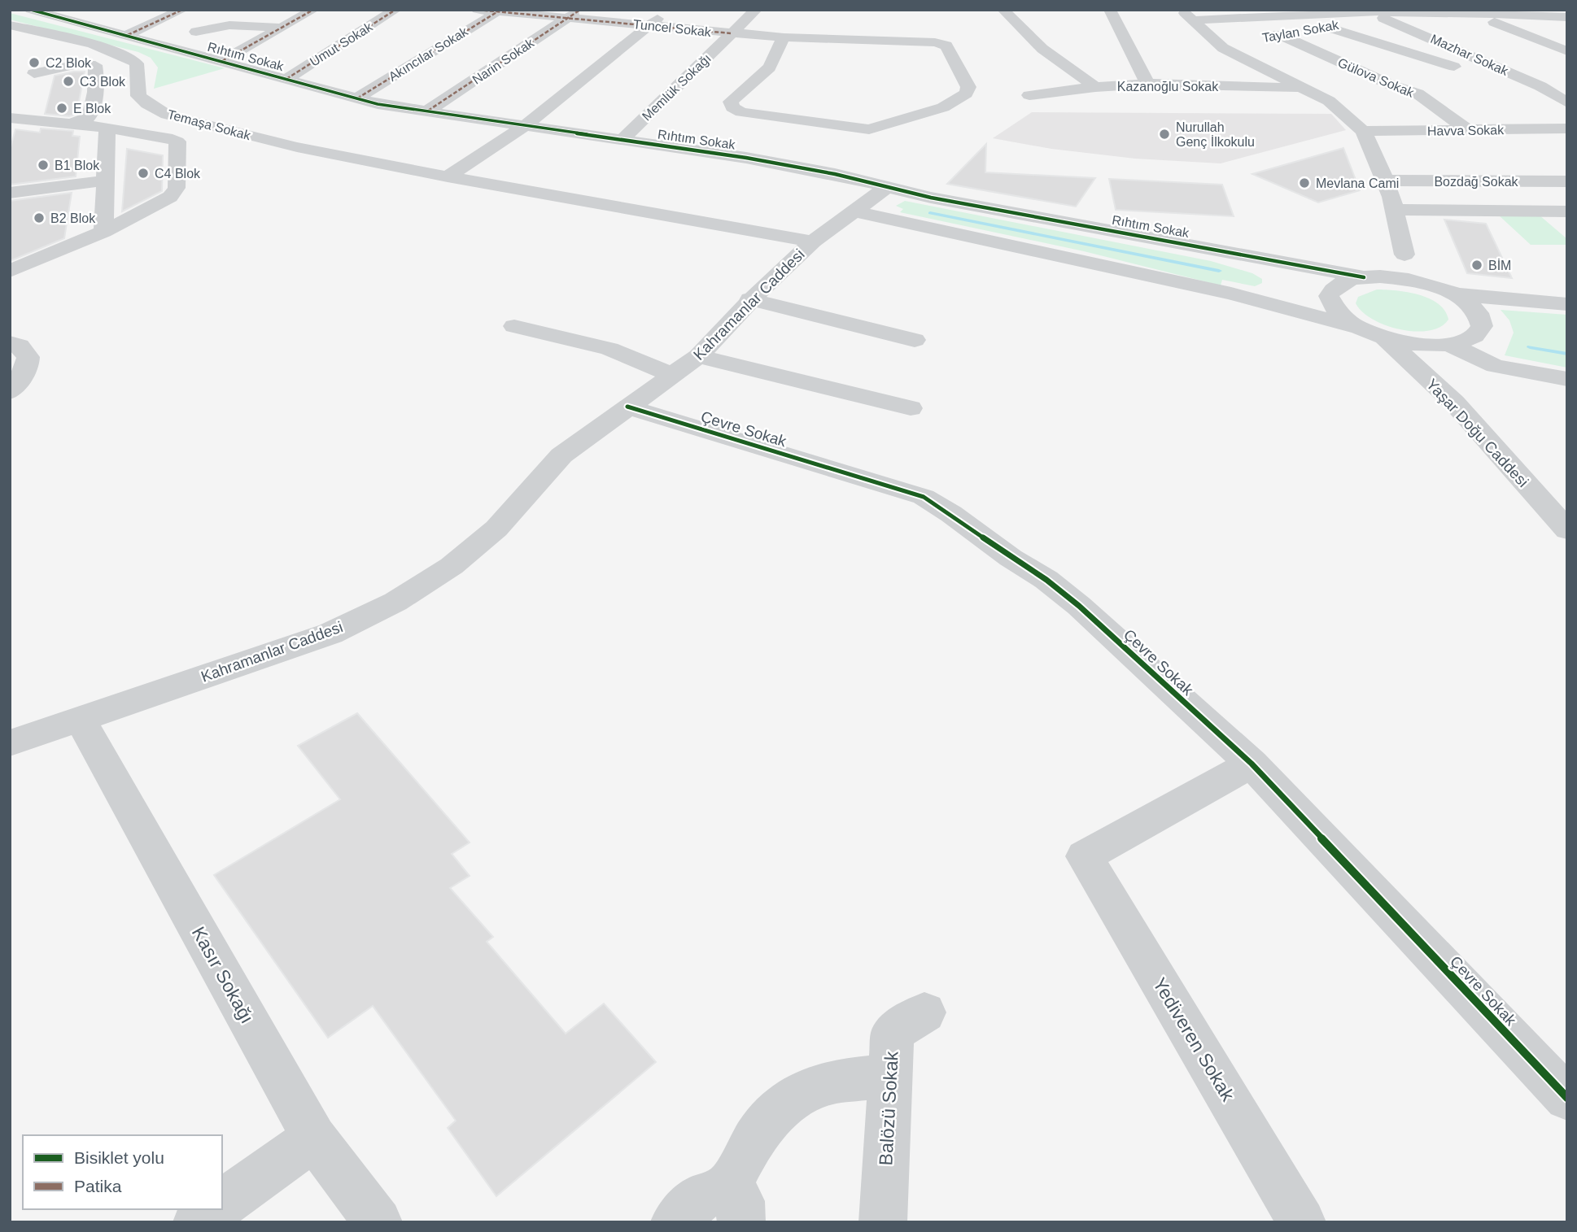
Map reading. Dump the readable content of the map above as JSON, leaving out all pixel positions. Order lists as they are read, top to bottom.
{
  "streets": {
    "street": [
      "Tuncel Sokak",
      "Taylan Sokak",
      "Umut Sokak",
      "Akıncılar Sokak",
      "Mazhar Sokak",
      "Rıhtım Sokak",
      "Narin Sokak",
      "Gülova Sokak",
      "Kazanoğlu Sokak",
      "Memlük Sokağı",
      "Temaşa Sokak",
      "Havva Sokak",
      "Bozdağ Sokak",
      "Kahramanlar Caddesi",
      "Çevre Sokak",
      "Yaşar Doğu Caddesi",
      "Kasır Sokağı",
      "Yediveren Sokak",
      "Balözü Sokak"
    ]
  },
  "crossings": [
    ["Tuncel Sokak", "Akıncılar Sokak"],
    ["Tuncel Sokak", "Narin Sokak"],
    ["Tuncel Sokak", "Memlük Sokağı"],
    ["Taylan Sokak", "Mazhar Sokak"],
    ["Taylan Sokak", "Gülova Sokak"],
    ["Umut Sokak", "Rıhtım Sokak"],
    ["Akıncılar Sokak", "Rıhtım Sokak"],
    ["Rıhtım Sokak", "Narin Sokak"],
    ["Rıhtım Sokak", "Memlük Sokağı"],
    ["Rıhtım Sokak", "Kahramanlar Caddesi"],
    ["Gülova Sokak", "Havva Sokak"],
    ["Temaşa Sokak", "Kahramanlar Caddesi"],
    ["Kahramanlar Caddesi", "Çevre Sokak"],
    ["Kahramanlar Caddesi", "Kasır Sokağı"],
    ["Çevre Sokak", "Yediveren Sokak"]
  ],
  "places": [
    "C2 Blok",
    "C3 Blok",
    "E Blok",
    "Nurullah Genç İlkokulu",
    "B1 Blok",
    "C4 Blok",
    "Mevlana Cami",
    "B2 Blok",
    "BİM"
  ],
  "legend": ["Bisiklet yolu", "Patika"]
}
